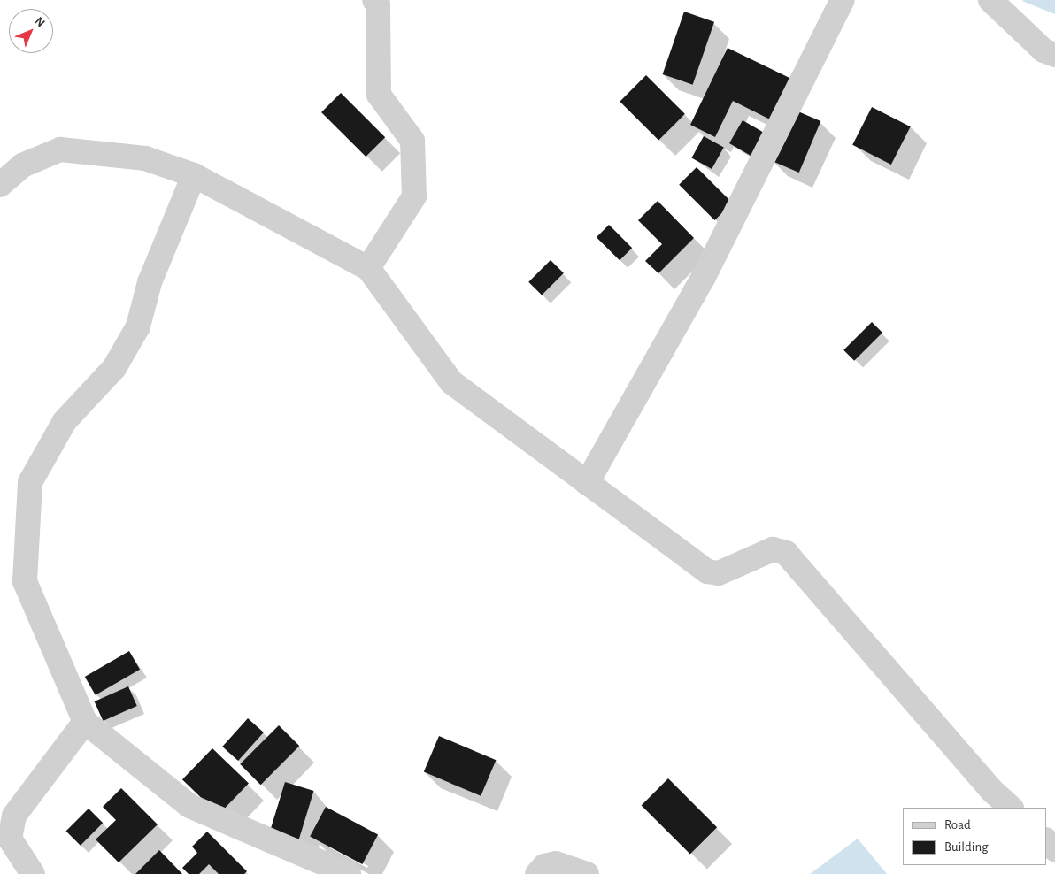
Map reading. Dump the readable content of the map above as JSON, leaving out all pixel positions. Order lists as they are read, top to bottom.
{
  "legend": ["Road", "Building"],
  "north": "top right"
}
